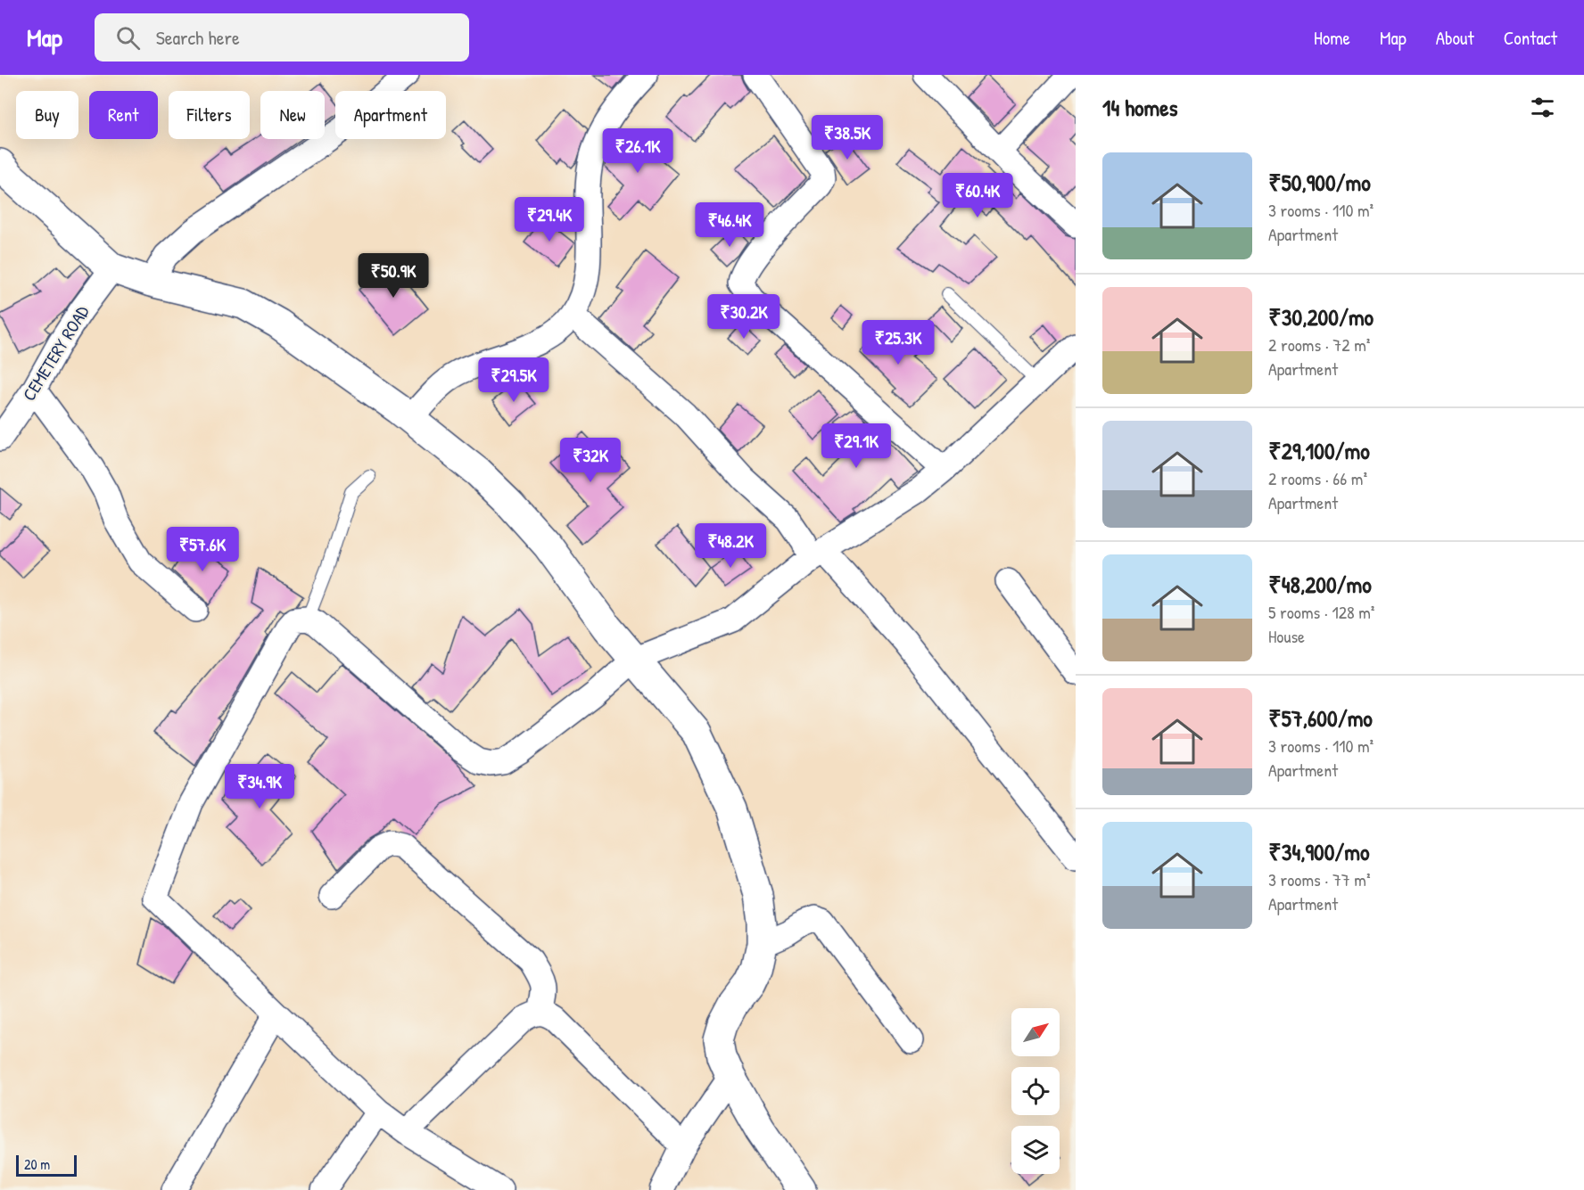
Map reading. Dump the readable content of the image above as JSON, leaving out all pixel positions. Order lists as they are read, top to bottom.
{
  "streets": {
    "street": ["CEMETERY ROAD"]
  },
  "scale_bar": "20 m",
  "north": "top right",
  "page": {
    "header": "Map",
    "search": "Search here",
    "nav": [
      "Home",
      "Map",
      "About",
      "Contact"
    ],
    "heading": "14 homes",
    "chip": [
      "Buy",
      "Rent",
      "Filters",
      "New",
      "Apartment"
    ],
    "price": [
      "₹38.5K",
      "₹26.1K",
      "₹60.4K",
      "₹29.4K",
      "₹46.4K",
      "₹50.9K",
      "₹30.2K",
      "₹25.3K",
      "₹29.5K",
      "₹29.1K",
      "₹32K",
      "₹48.2K",
      "₹57.6K",
      "₹34.9K"
    ],
    "list": [
      {
        "name": "₹50,900/mo",
        "note": "3 rooms · 110 m² · Apartment"
      },
      {
        "name": "₹30,200/mo",
        "note": "2 rooms · 72 m² · Apartment"
      },
      {
        "name": "₹29,100/mo",
        "note": "2 rooms · 66 m² · Apartment"
      },
      {
        "name": "₹48,200/mo",
        "note": "5 rooms · 128 m² · House"
      },
      {
        "name": "₹57,600/mo",
        "note": "3 rooms · 110 m² · Apartment"
      },
      {
        "name": "₹34,900/mo",
        "note": "3 rooms · 77 m² · Apartment"
      }
    ],
    "scale": "20 m"
  }
}
